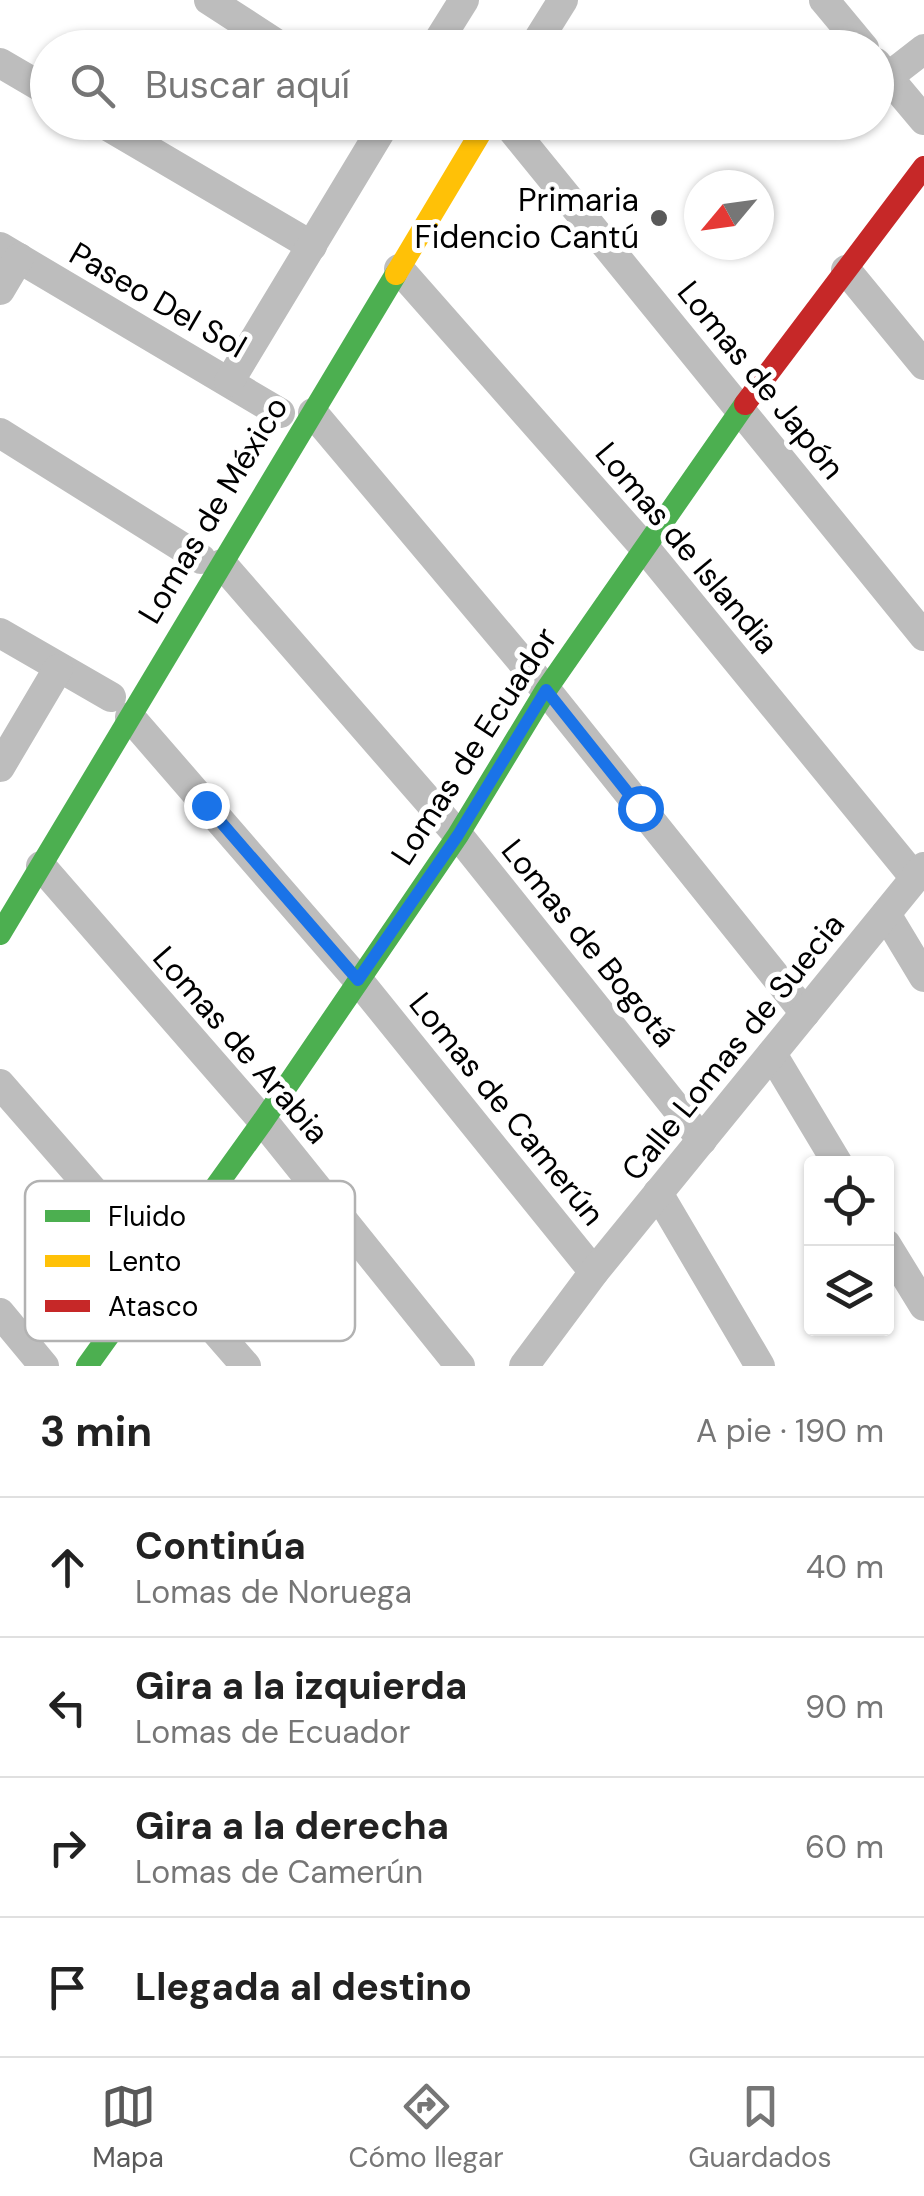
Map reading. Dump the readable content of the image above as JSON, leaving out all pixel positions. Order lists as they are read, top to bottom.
{
  "streets": {
    "street": [
      "Paseo Del Sol",
      "Lomas de Japón",
      "Lomas de México",
      "Lomas de Islandia",
      "Lomas de Ecuador",
      "Lomas de Bogotá",
      "Lomas de Arabia",
      "Calle Lomas de Suecia",
      "Lomas de Camerún"
    ]
  },
  "crossings": [
    ["Lomas de Japón", "Lomas de Ecuador"],
    ["Lomas de México", "Lomas de Islandia"],
    ["Lomas de México", "Lomas de Bogotá"],
    ["Lomas de México", "Lomas de Arabia"],
    ["Lomas de México", "Lomas de Camerún"],
    ["Lomas de Islandia", "Lomas de Ecuador"],
    ["Lomas de Islandia", "Calle Lomas de Suecia"],
    ["Lomas de Ecuador", "Lomas de Bogotá"],
    ["Lomas de Ecuador", "Lomas de Arabia"],
    ["Lomas de Ecuador", "Lomas de Camerún"],
    ["Lomas de Bogotá", "Calle Lomas de Suecia"],
    ["Calle Lomas de Suecia", "Lomas de Camerún"]
  ],
  "places": ["Primaria Fidencio Cantú"],
  "legend": ["Fluido", "Lento", "Atasco"],
  "north": "bottom left",
  "page": {
    "search": "Buscar aquí",
    "heading": ["3 min", "A pie · 190 m"],
    "list": [
      ["Continúa", "Lomas de Noruega", "40 m"],
      ["Gira a la izquierda", "Lomas de Ecuador", "90 m"],
      ["Gira a la derecha", "Lomas de Camerún", "60 m"],
      "Llegada al destino"
    ],
    "nav": ["Mapa", "Cómo llegar", "Guardados"]
  }
}
